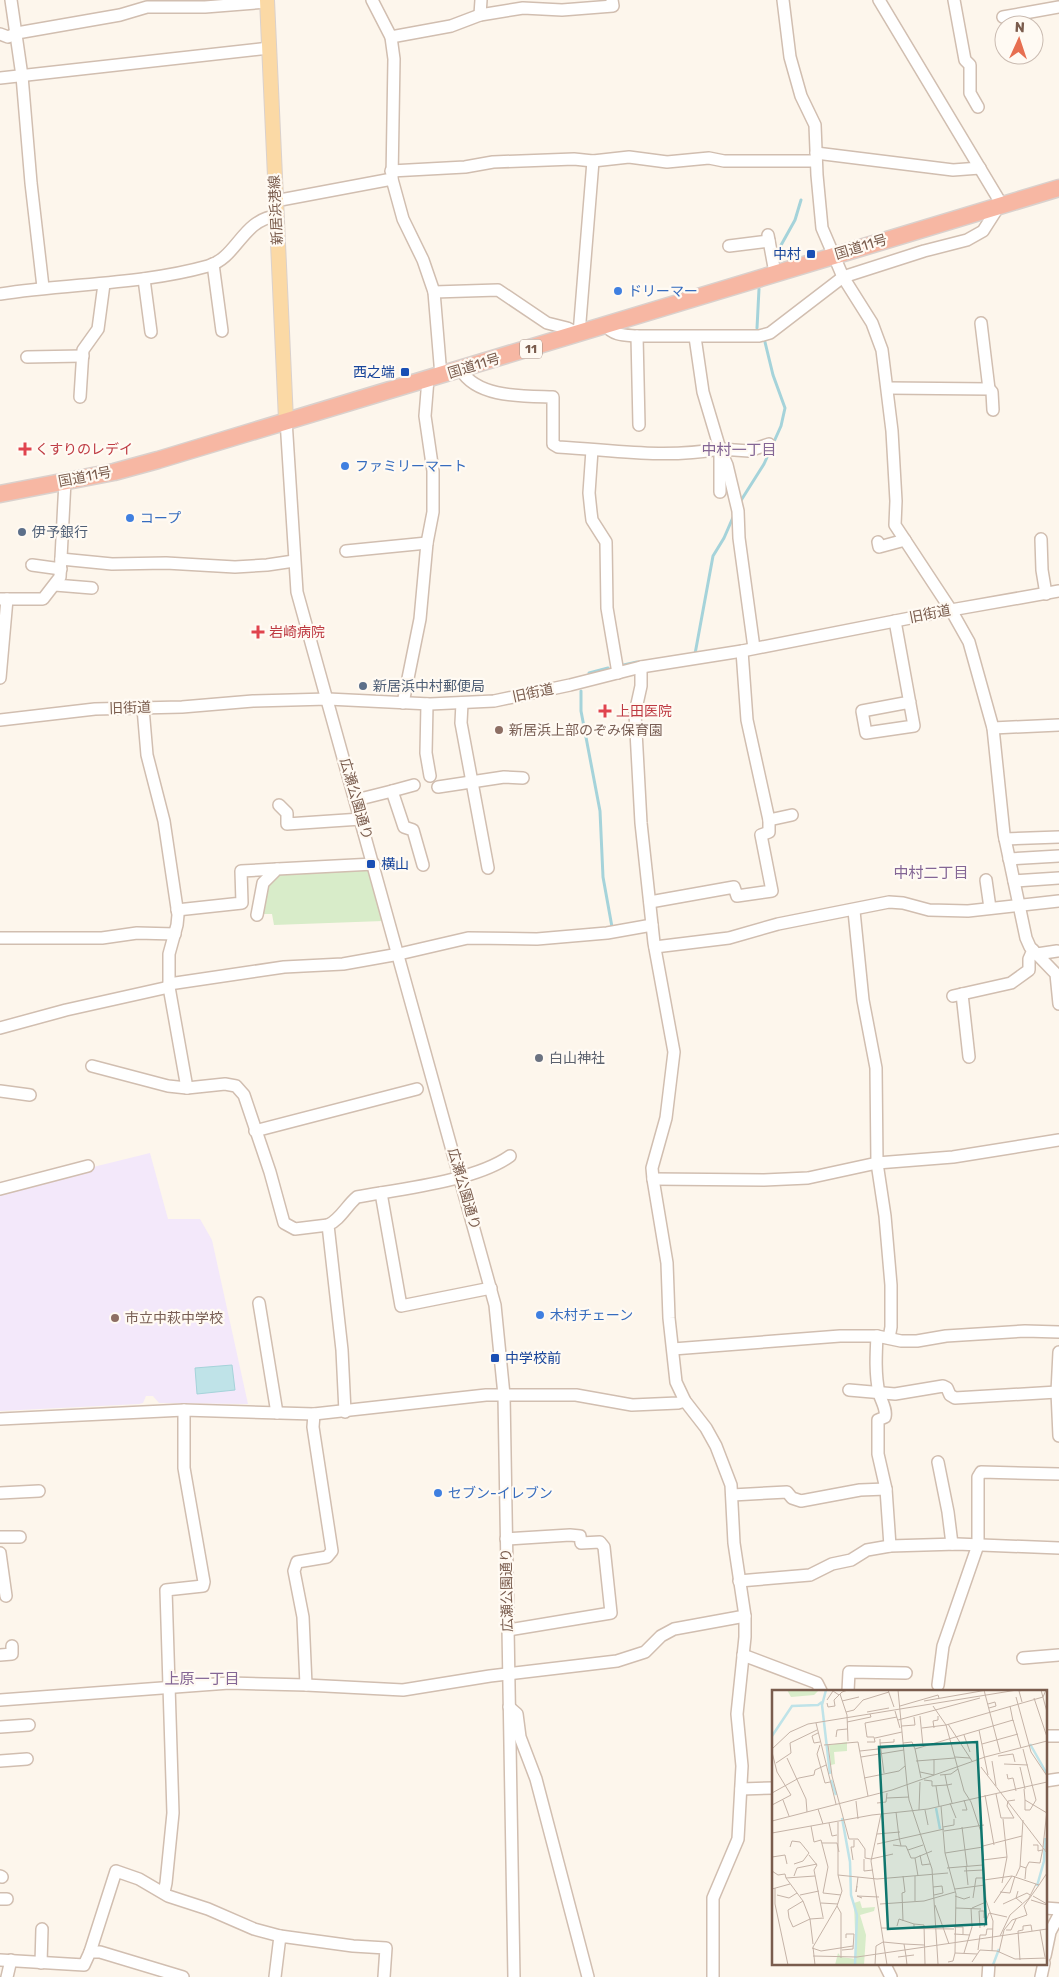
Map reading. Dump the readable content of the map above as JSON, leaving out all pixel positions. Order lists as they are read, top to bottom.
{
  "streets": {
    "highway": ["国道11号", "11"],
    "main road": ["新居浜港線"],
    "street": ["旧街道", "広瀬公園通り"]
  },
  "crossings": [
    ["新居浜港線", "国道11号"],
    ["新居浜港線", "広瀬公園通り"],
    ["国道11号", "広瀬公園通り"],
    ["旧街道", "広瀬公園通り"]
  ],
  "districts": ["中村一丁目", "中村二丁目", "上原一丁目"],
  "places": {
    "transit": [
      "中村",
      "西之端",
      "横山",
      "中学校前"
    ],
    "other": [
      "ドリーマー",
      "ファミリーマート",
      "コープ",
      "伊予銀行",
      "新居浜中村郵便局",
      "新居浜上部のぞみ保育園",
      "白山神社",
      "木村チェーン",
      "市立中萩中学校",
      "セブン-イレブン"
    ],
    "health": ["くすりのレデイ", "岩崎病院", "上田医院"]
  },
  "north": "top"
}
